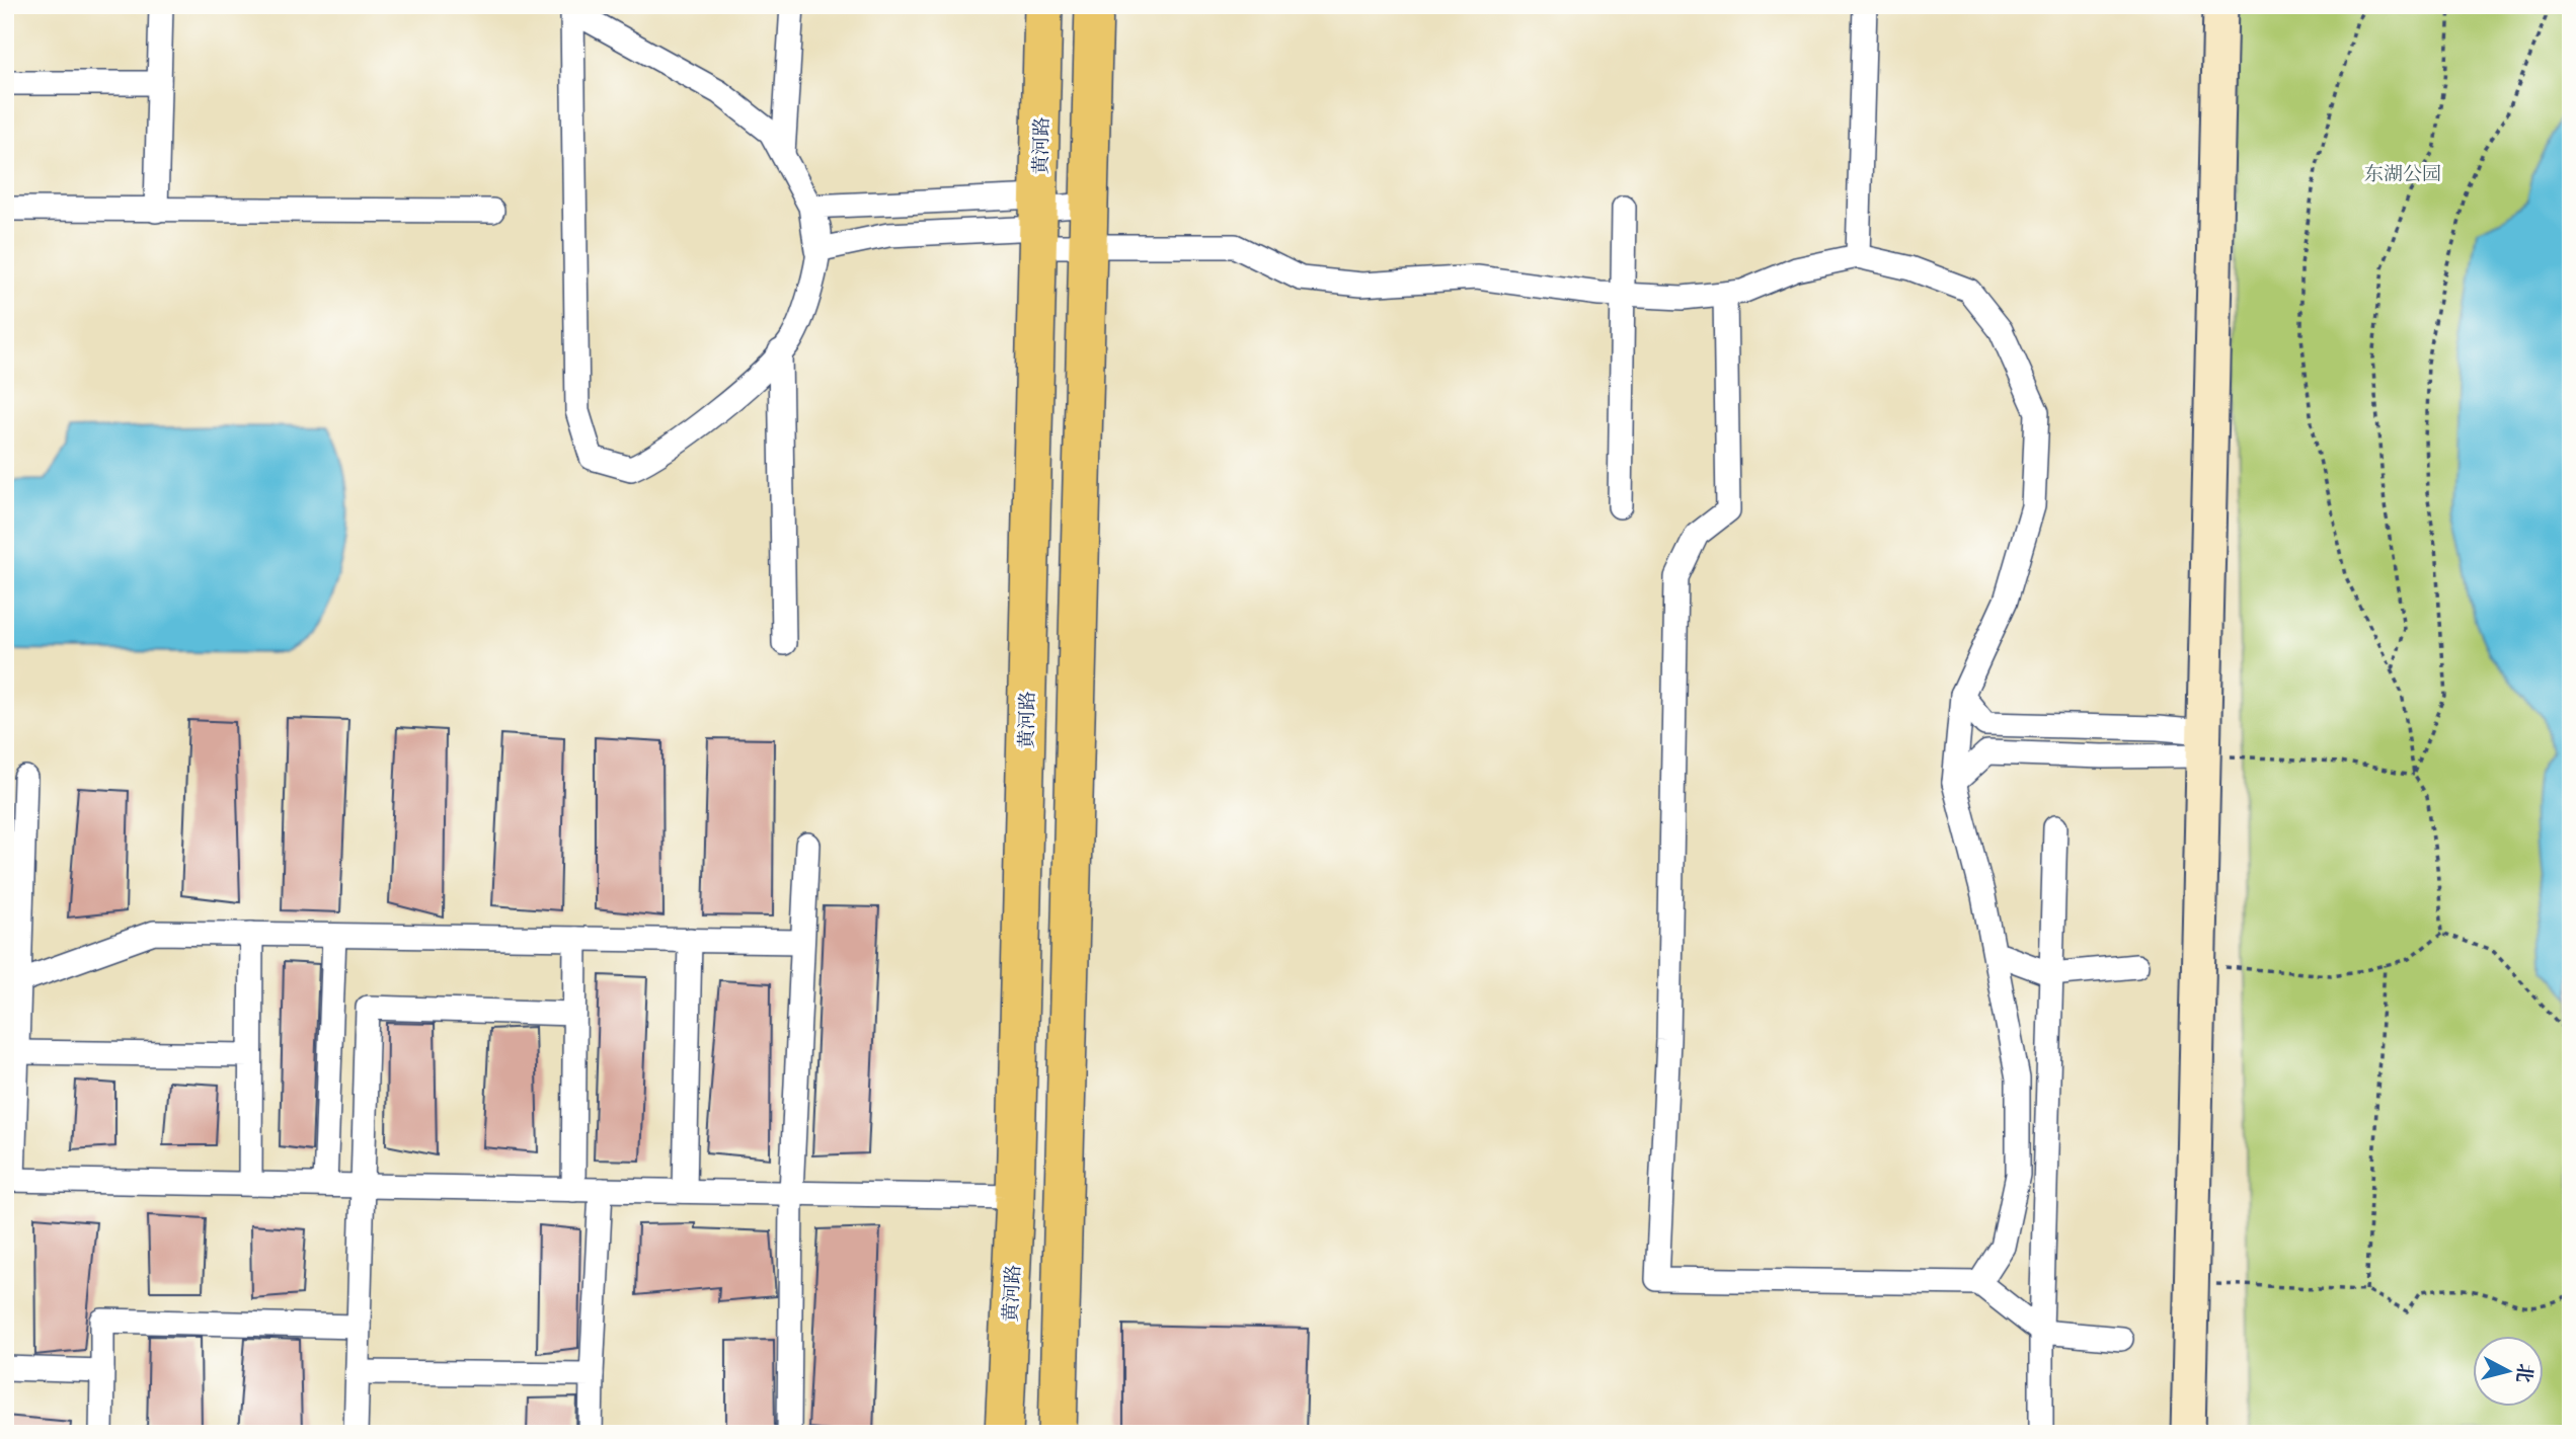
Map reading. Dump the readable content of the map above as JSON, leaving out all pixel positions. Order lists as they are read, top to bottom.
{
  "streets": {
    "main road": ["黄河路"]
  },
  "parks": ["东湖公园"],
  "north": "right"
}
